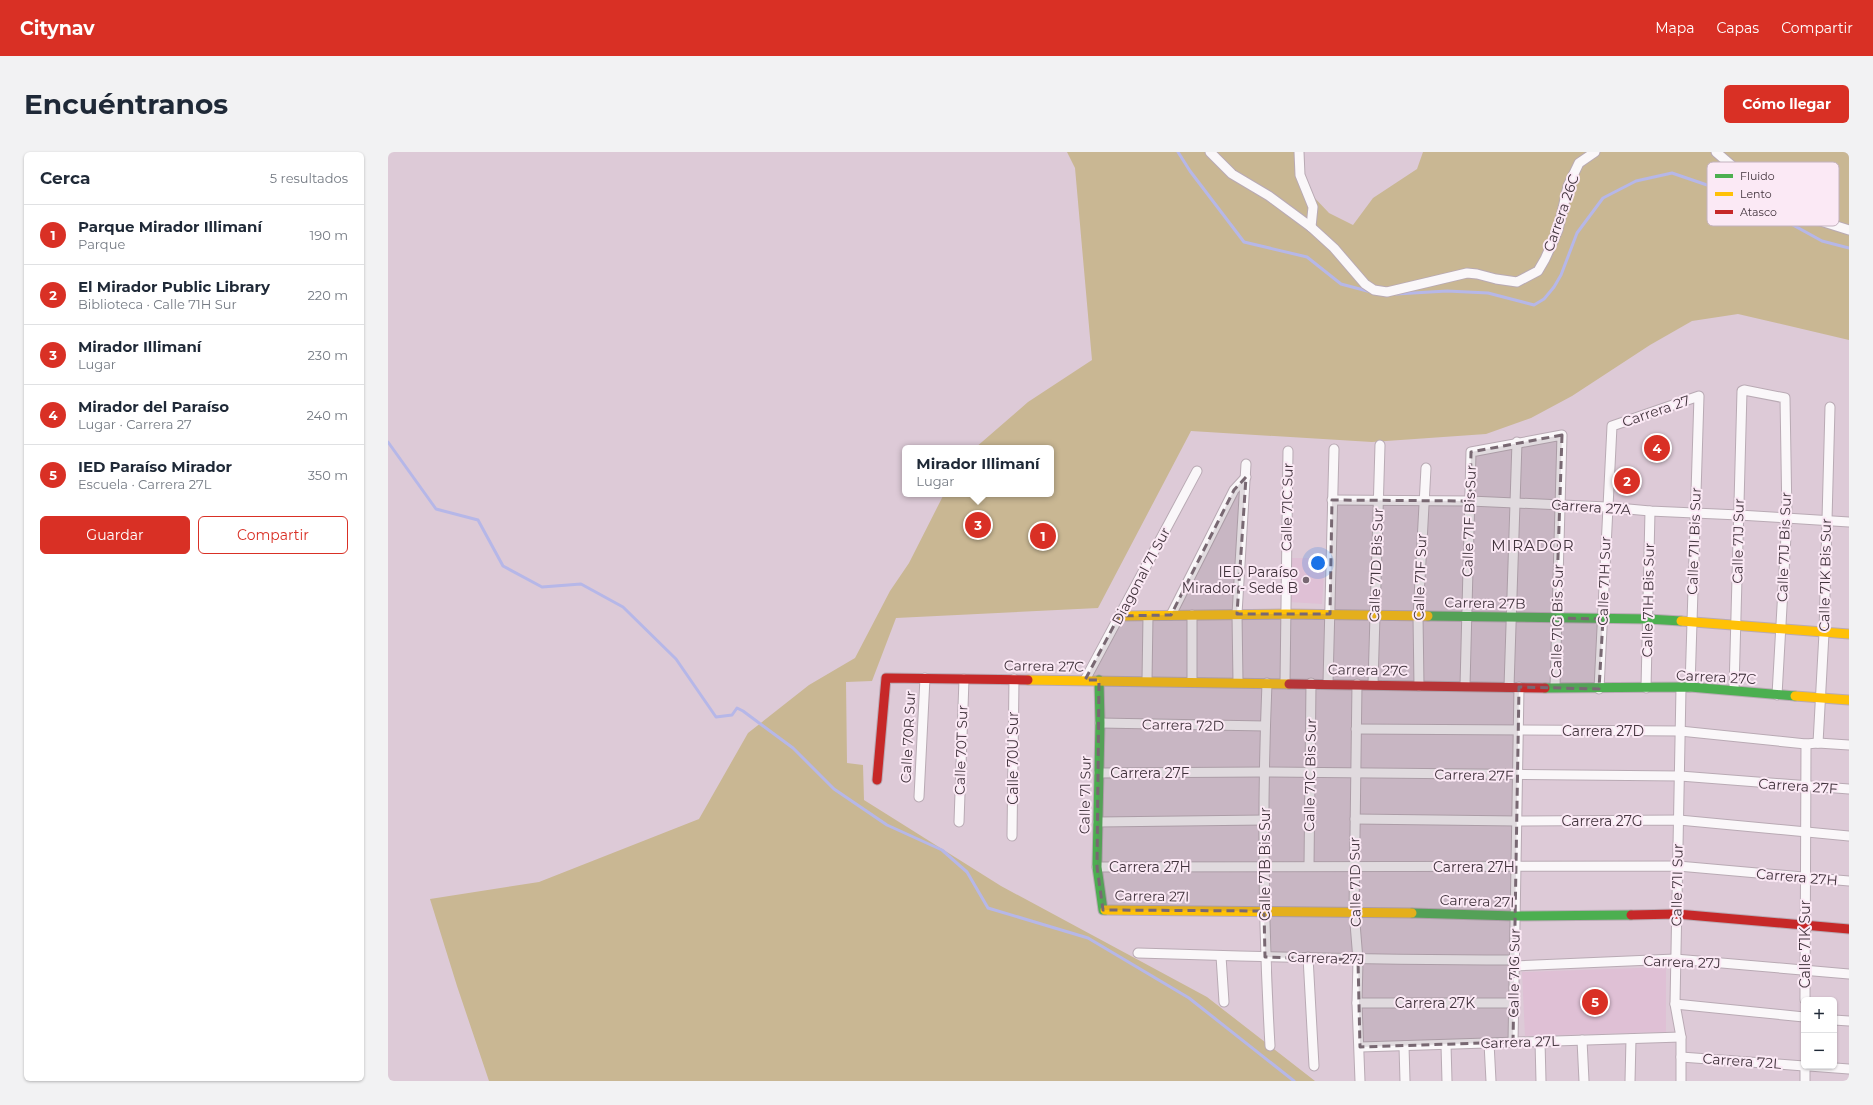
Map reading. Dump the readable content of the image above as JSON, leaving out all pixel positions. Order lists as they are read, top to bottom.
{
  "streets": {
    "street": [
      "Carrera 26C",
      "Carrera 27",
      "Calle 71C Sur",
      "Carrera 27A",
      "Calle 71F Bis Sur",
      "Calle 71I Bis Sur",
      "Calle 71J Sur",
      "Calle 71J Bis Sur",
      "Calle 71D Bis Sur",
      "Calle 71K Bis Sur",
      "Diagonal 71 Sur",
      "Calle 71F Sur",
      "Calle 71H Sur",
      "Calle 71H Bis Sur",
      "Carrera 27B",
      "Calle 71G Bis Sur",
      "Carrera 27C",
      "Carrera 72D",
      "Carrera 27D",
      "Calle 70R Sur",
      "Calle 70T Sur",
      "Calle 70U Sur",
      "Carrera 27F",
      "Calle 71C Bis Sur",
      "Calle 71 Sur",
      "Carrera 27G",
      "Calle 71B Bis Sur",
      "Carrera 27H",
      "Calle 71D Sur",
      "Calle 71I Sur",
      "Carrera 27I",
      "Calle 71K Sur",
      "Carrera 27J",
      "Calle 71G Sur",
      "Carrera 27K",
      "Carrera 27L",
      "Carrera 72L"
    ]
  },
  "crossings": [
    ["Carrera 27", "Calle 71I Bis Sur"],
    ["Carrera 27", "Calle 71H Sur"],
    ["Calle 71C Sur", "Carrera 27B"],
    ["Calle 71C Sur", "Carrera 27C"],
    ["Carrera 27A", "Calle 71F Bis Sur"],
    ["Carrera 27A", "Calle 71I Bis Sur"],
    ["Carrera 27A", "Calle 71J Sur"],
    ["Carrera 27A", "Calle 71J Bis Sur"],
    ["Carrera 27A", "Calle 71D Bis Sur"],
    ["Carrera 27A", "Calle 71K Bis Sur"],
    ["Carrera 27A", "Calle 71F Sur"],
    ["Carrera 27A", "Calle 71H Sur"],
    ["Carrera 27A", "Calle 71H Bis Sur"],
    ["Carrera 27A", "Calle 71G Bis Sur"],
    ["Carrera 27A", "Calle 71G Sur"],
    ["Calle 71F Bis Sur", "Carrera 27B"],
    ["Calle 71F Bis Sur", "Calle 71G Bis Sur"],
    ["Calle 71F Bis Sur", "Carrera 27C"],
    ["Calle 71F Bis Sur", "Calle 71G Sur"],
    ["Calle 71I Bis Sur", "Carrera 27B"],
    ["Calle 71I Bis Sur", "Carrera 27C"],
    ["Calle 71I Bis Sur", "Calle 71I Sur"],
    ["Calle 71J Sur", "Calle 71J Bis Sur"],
    ["Calle 71J Sur", "Carrera 27B"],
    ["Calle 71J Sur", "Carrera 27C"],
    ["Calle 71J Bis Sur", "Carrera 27B"],
    ["Calle 71J Bis Sur", "Carrera 27C"],
    ["Calle 71D Bis Sur", "Carrera 27B"],
    ["Calle 71D Bis Sur", "Carrera 27C"],
    ["Calle 71K Bis Sur", "Carrera 27B"],
    ["Calle 71K Bis Sur", "Carrera 27C"],
    ["Calle 71K Bis Sur", "Carrera 27D"],
    ["Diagonal 71 Sur", "Carrera 27B"],
    ["Diagonal 71 Sur", "Carrera 27C"],
    ["Calle 71F Sur", "Carrera 27B"],
    ["Calle 71F Sur", "Carrera 27C"],
    ["Calle 71H Sur", "Carrera 27B"],
    ["Calle 71H Sur", "Carrera 27C"],
    ["Calle 71H Bis Sur", "Carrera 27B"],
    ["Calle 71H Bis Sur", "Carrera 27C"],
    ["Carrera 27B", "Calle 71G Bis Sur"],
    ["Carrera 27B", "Calle 71G Sur"],
    ["Calle 71G Bis Sur", "Carrera 27C"],
    ["Calle 71G Bis Sur", "Calle 71G Sur"],
    ["Carrera 27C", "Calle 70R Sur"],
    ["Carrera 27C", "Calle 70T Sur"],
    ["Carrera 27C", "Calle 70U Sur"],
    ["Carrera 27C", "Calle 71C Bis Sur"],
    ["Carrera 27C", "Calle 71 Sur"],
    ["Carrera 27C", "Calle 71B Bis Sur"],
    ["Carrera 27C", "Calle 71D Sur"],
    ["Carrera 27C", "Calle 71I Sur"],
    ["Carrera 27C", "Calle 71G Sur"],
    ["Carrera 72D", "Calle 71 Sur"],
    ["Carrera 72D", "Calle 71B Bis Sur"],
    ["Carrera 27D", "Calle 71D Sur"],
    ["Carrera 27D", "Calle 71I Sur"],
    ["Carrera 27D", "Calle 71K Sur"],
    ["Carrera 27D", "Calle 71G Sur"],
    ["Carrera 27F", "Calle 71C Bis Sur"],
    ["Carrera 27F", "Calle 71 Sur"],
    ["Carrera 27F", "Calle 71B Bis Sur"],
    ["Carrera 27F", "Calle 71D Sur"],
    ["Carrera 27F", "Calle 71I Sur"],
    ["Carrera 27F", "Calle 71K Sur"],
    ["Carrera 27F", "Calle 71G Sur"],
    ["Calle 71C Bis Sur", "Carrera 27H"],
    ["Calle 71 Sur", "Carrera 27H"],
    ["Calle 71 Sur", "Carrera 27I"],
    ["Carrera 27G", "Calle 71D Sur"],
    ["Carrera 27G", "Calle 71I Sur"],
    ["Carrera 27G", "Calle 71K Sur"],
    ["Carrera 27G", "Calle 71G Sur"],
    ["Calle 71B Bis Sur", "Carrera 27H"],
    ["Calle 71B Bis Sur", "Carrera 27I"],
    ["Calle 71B Bis Sur", "Carrera 27J"],
    ["Carrera 27H", "Calle 71D Sur"],
    ["Carrera 27H", "Calle 71I Sur"],
    ["Carrera 27H", "Calle 71K Sur"],
    ["Carrera 27H", "Calle 71G Sur"],
    ["Calle 71D Sur", "Carrera 27I"],
    ["Calle 71D Sur", "Carrera 27J"],
    ["Calle 71D Sur", "Carrera 27K"],
    ["Calle 71D Sur", "Carrera 27L"],
    ["Calle 71I Sur", "Carrera 27I"],
    ["Calle 71I Sur", "Carrera 27J"],
    ["Calle 71I Sur", "Carrera 27L"],
    ["Calle 71I Sur", "Carrera 72L"],
    ["Carrera 27I", "Calle 71K Sur"],
    ["Carrera 27I", "Calle 71G Sur"],
    ["Calle 71K Sur", "Carrera 27J"],
    ["Carrera 27J", "Calle 71G Sur"],
    ["Calle 71G Sur", "Carrera 27K"],
    ["Calle 71G Sur", "Carrera 27L"]
  ],
  "districts": ["MIRADOR"],
  "places": ["IED Paraíso Mirador - Sede B"],
  "legend": ["Fluido", "Lento", "Atasco"],
  "page": {
    "header": "Citynav",
    "nav": ["Mapa", "Capas", "Compartir"],
    "buttons": [
      "Cómo llegar",
      ["Guardar", "Compartir"]
    ],
    "title": "Encuéntranos",
    "heading": ["Cerca", "5 resultados"],
    "list": [
      {
        "mark": "1",
        "name": "Parque Mirador Illimaní",
        "note": "Parque",
        "value": "190 m"
      },
      {
        "mark": "2",
        "name": "El Mirador Public Library",
        "note": "Biblioteca · Calle 71H Sur",
        "value": "220 m"
      },
      {
        "mark": "3",
        "name": "Mirador Illimaní",
        "note": "Lugar",
        "value": "230 m"
      },
      {
        "mark": "4",
        "name": "Mirador del Paraíso",
        "note": "Lugar · Carrera 27",
        "value": "240 m"
      },
      {
        "mark": "5",
        "name": "IED Paraíso Mirador",
        "note": "Escuela · Carrera 27L",
        "value": "350 m"
      }
    ],
    "pins": [
      "4",
      "2",
      "3",
      "1",
      "5"
    ],
    "popup": ["Mirador Illimaní", "Lugar"],
    "map_buttons": ["+", "−"]
  }
}
